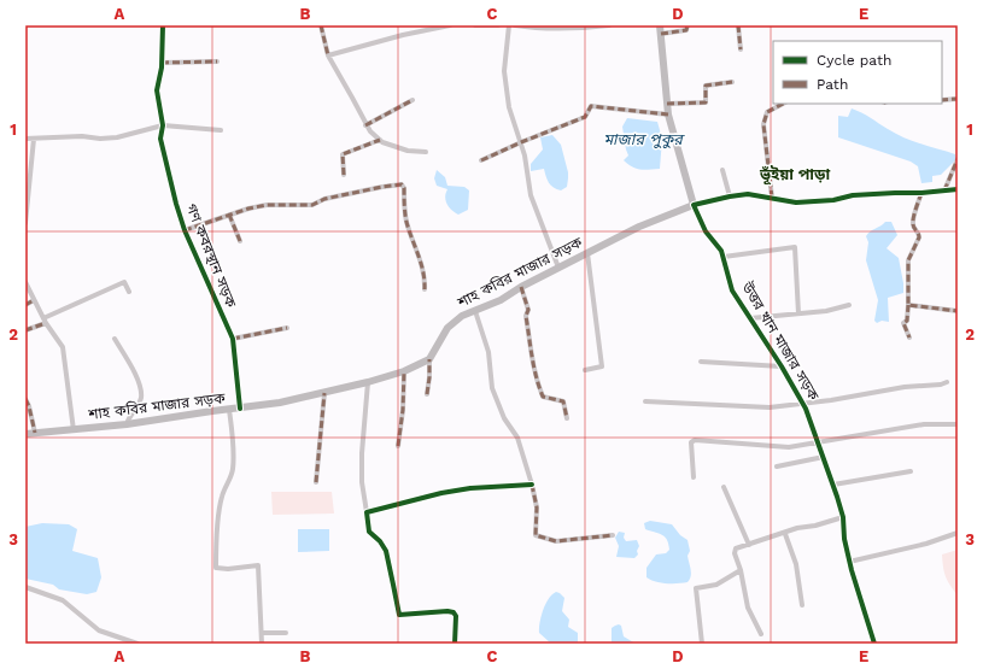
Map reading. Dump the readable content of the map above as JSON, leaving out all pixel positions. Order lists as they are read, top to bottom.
{
  "streets": {
    "main road": ["শাহ কবির মাজার সড়ক", "উত্তর খান মাজার সড়ক"],
    "street": ["গণ কবরস্থান সড়ক"]
  },
  "crossings": [
    ["গণ কবরস্থান সড়ক", "শাহ কবির মাজার সড়ক"],
    ["শাহ কবির মাজার সড়ক", "উত্তর খান মাজার সড়ক"]
  ],
  "districts": ["ভূঁইয়া পাড়া"],
  "water": ["মাজার পুকুর"],
  "legend": ["Cycle path", "Path"],
  "grid": {
    "columns": [
      "A",
      "B",
      "C",
      "D",
      "E"
    ],
    "rows": ["1", "2", "3"]
  }
}
